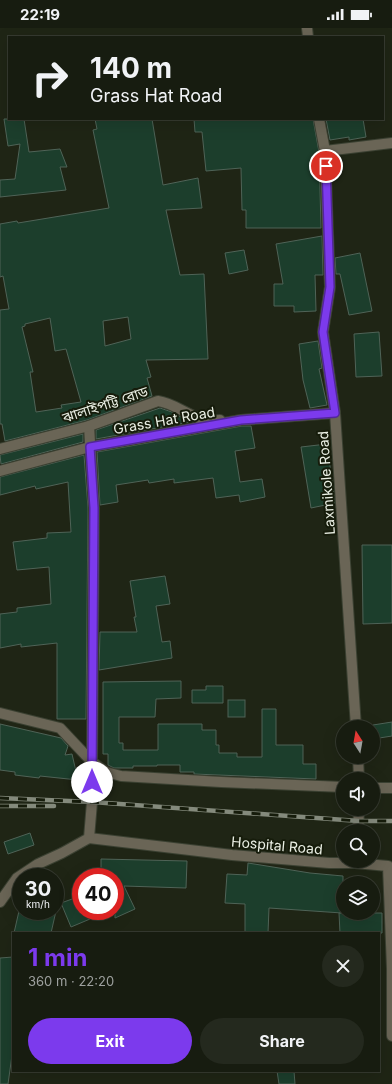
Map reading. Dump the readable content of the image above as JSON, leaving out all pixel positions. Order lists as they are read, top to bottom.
{
  "streets": {
    "street": [
      "ঝালাইপট্টি রোড",
      "Grass Hat Road",
      "Laxmikole Road",
      "Hospital Road"
    ]
  },
  "crossings": [
    ["ঝালাইপট্টি রোড", "Grass Hat Road"],
    ["Grass Hat Road", "Laxmikole Road"]
  ],
  "north": "top",
  "page": {
    "status": "22:19",
    "turn": ["140 m", "Grass Hat Road"],
    "speed": "30 km/h",
    "limit": "40",
    "heading": ["1 min", "360 m · 22:20"],
    "buttons": ["Exit", "Share"]
  }
}
